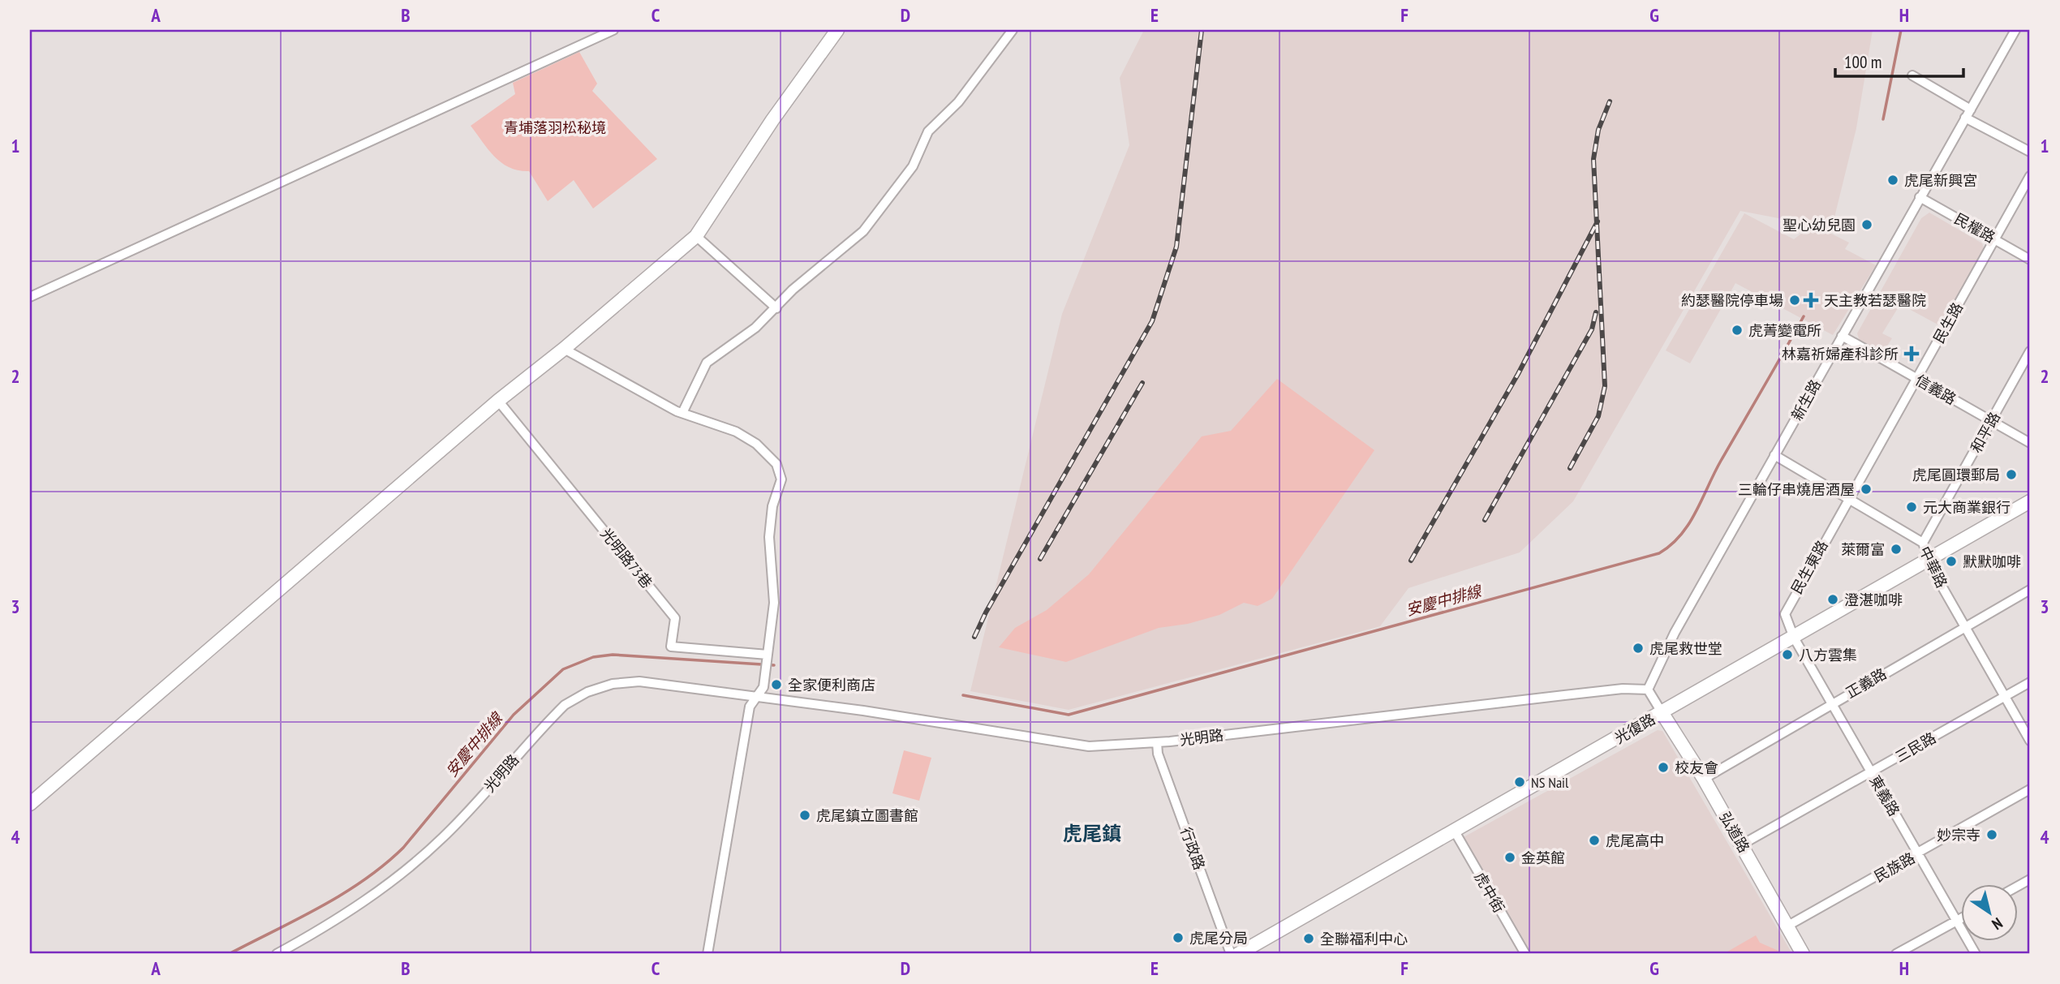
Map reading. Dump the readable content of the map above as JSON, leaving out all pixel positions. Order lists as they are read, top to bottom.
{
  "streets": {
    "street": [
      "民權路",
      "民生路",
      "信義路",
      "新生路",
      "和平路",
      "光明路73巷",
      "民生東路",
      "中華路",
      "正義路",
      "光復路",
      "光明路",
      "三民路",
      "東義路",
      "弘道路",
      "行政路",
      "民族路",
      "虎中街"
    ]
  },
  "crossings": [
    ["民權路", "民生路"],
    ["民權路", "新生路"],
    ["民生路", "信義路"],
    ["民生路", "民生東路"],
    ["民生路", "中華路"],
    ["信義路", "新生路"],
    ["信義路", "和平路"],
    ["新生路", "中華路"],
    ["新生路", "光明路"],
    ["和平路", "中華路"],
    ["民生東路", "中華路"],
    ["民生東路", "光復路"],
    ["民生東路", "東義路"],
    ["中華路", "正義路"],
    ["中華路", "光復路"],
    ["中華路", "三民路"],
    ["正義路", "東義路"],
    ["正義路", "弘道路"],
    ["光復路", "東義路"],
    ["光復路", "弘道路"],
    ["光復路", "虎中街"],
    ["光明路", "行政路"],
    ["三民路", "東義路"],
    ["三民路", "弘道路"],
    ["東義路", "民族路"],
    ["弘道路", "民族路"]
  ],
  "districts": ["虎尾鎮"],
  "water": ["安慶中排線"],
  "parks": ["青埔落羽松秘境"],
  "places": {
    "other": [
      "虎尾新興宮",
      "聖心幼兒園",
      "約瑟醫院停車場",
      "虎菁變電所",
      "虎尾圓環郵局",
      "三輪仔串燒居酒屋",
      "元大商業銀行",
      "萊爾富",
      "默默咖啡",
      "澄湛咖啡",
      "虎尾救世堂",
      "八方雲集",
      "全家便利商店",
      "校友會",
      "NS Nail",
      "虎尾鎮立圖書館",
      "妙宗寺",
      "虎尾高中",
      "金英館",
      "虎尾分局",
      "全聯福利中心"
    ],
    "health": ["天主教若瑟醫院", "林嘉祈婦產科診所"]
  },
  "scale_bar": "100 m",
  "north": "bottom right",
  "grid": {
    "columns": [
      "A",
      "B",
      "C",
      "D",
      "E",
      "F",
      "G",
      "H"
    ],
    "rows": [
      "1",
      "2",
      "3",
      "4"
    ]
  }
}
